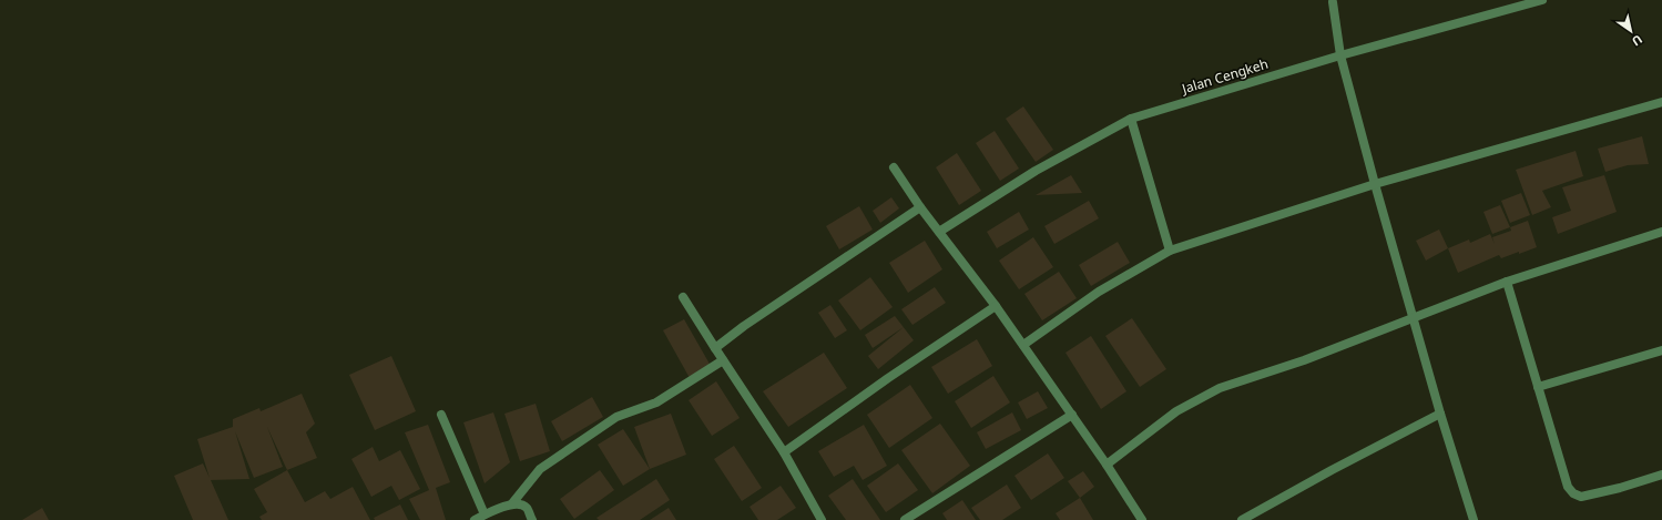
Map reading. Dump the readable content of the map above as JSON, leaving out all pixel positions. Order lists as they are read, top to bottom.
{
  "streets": {
    "street": ["Jalan Cengkeh"]
  },
  "north": "bottom right"
}
